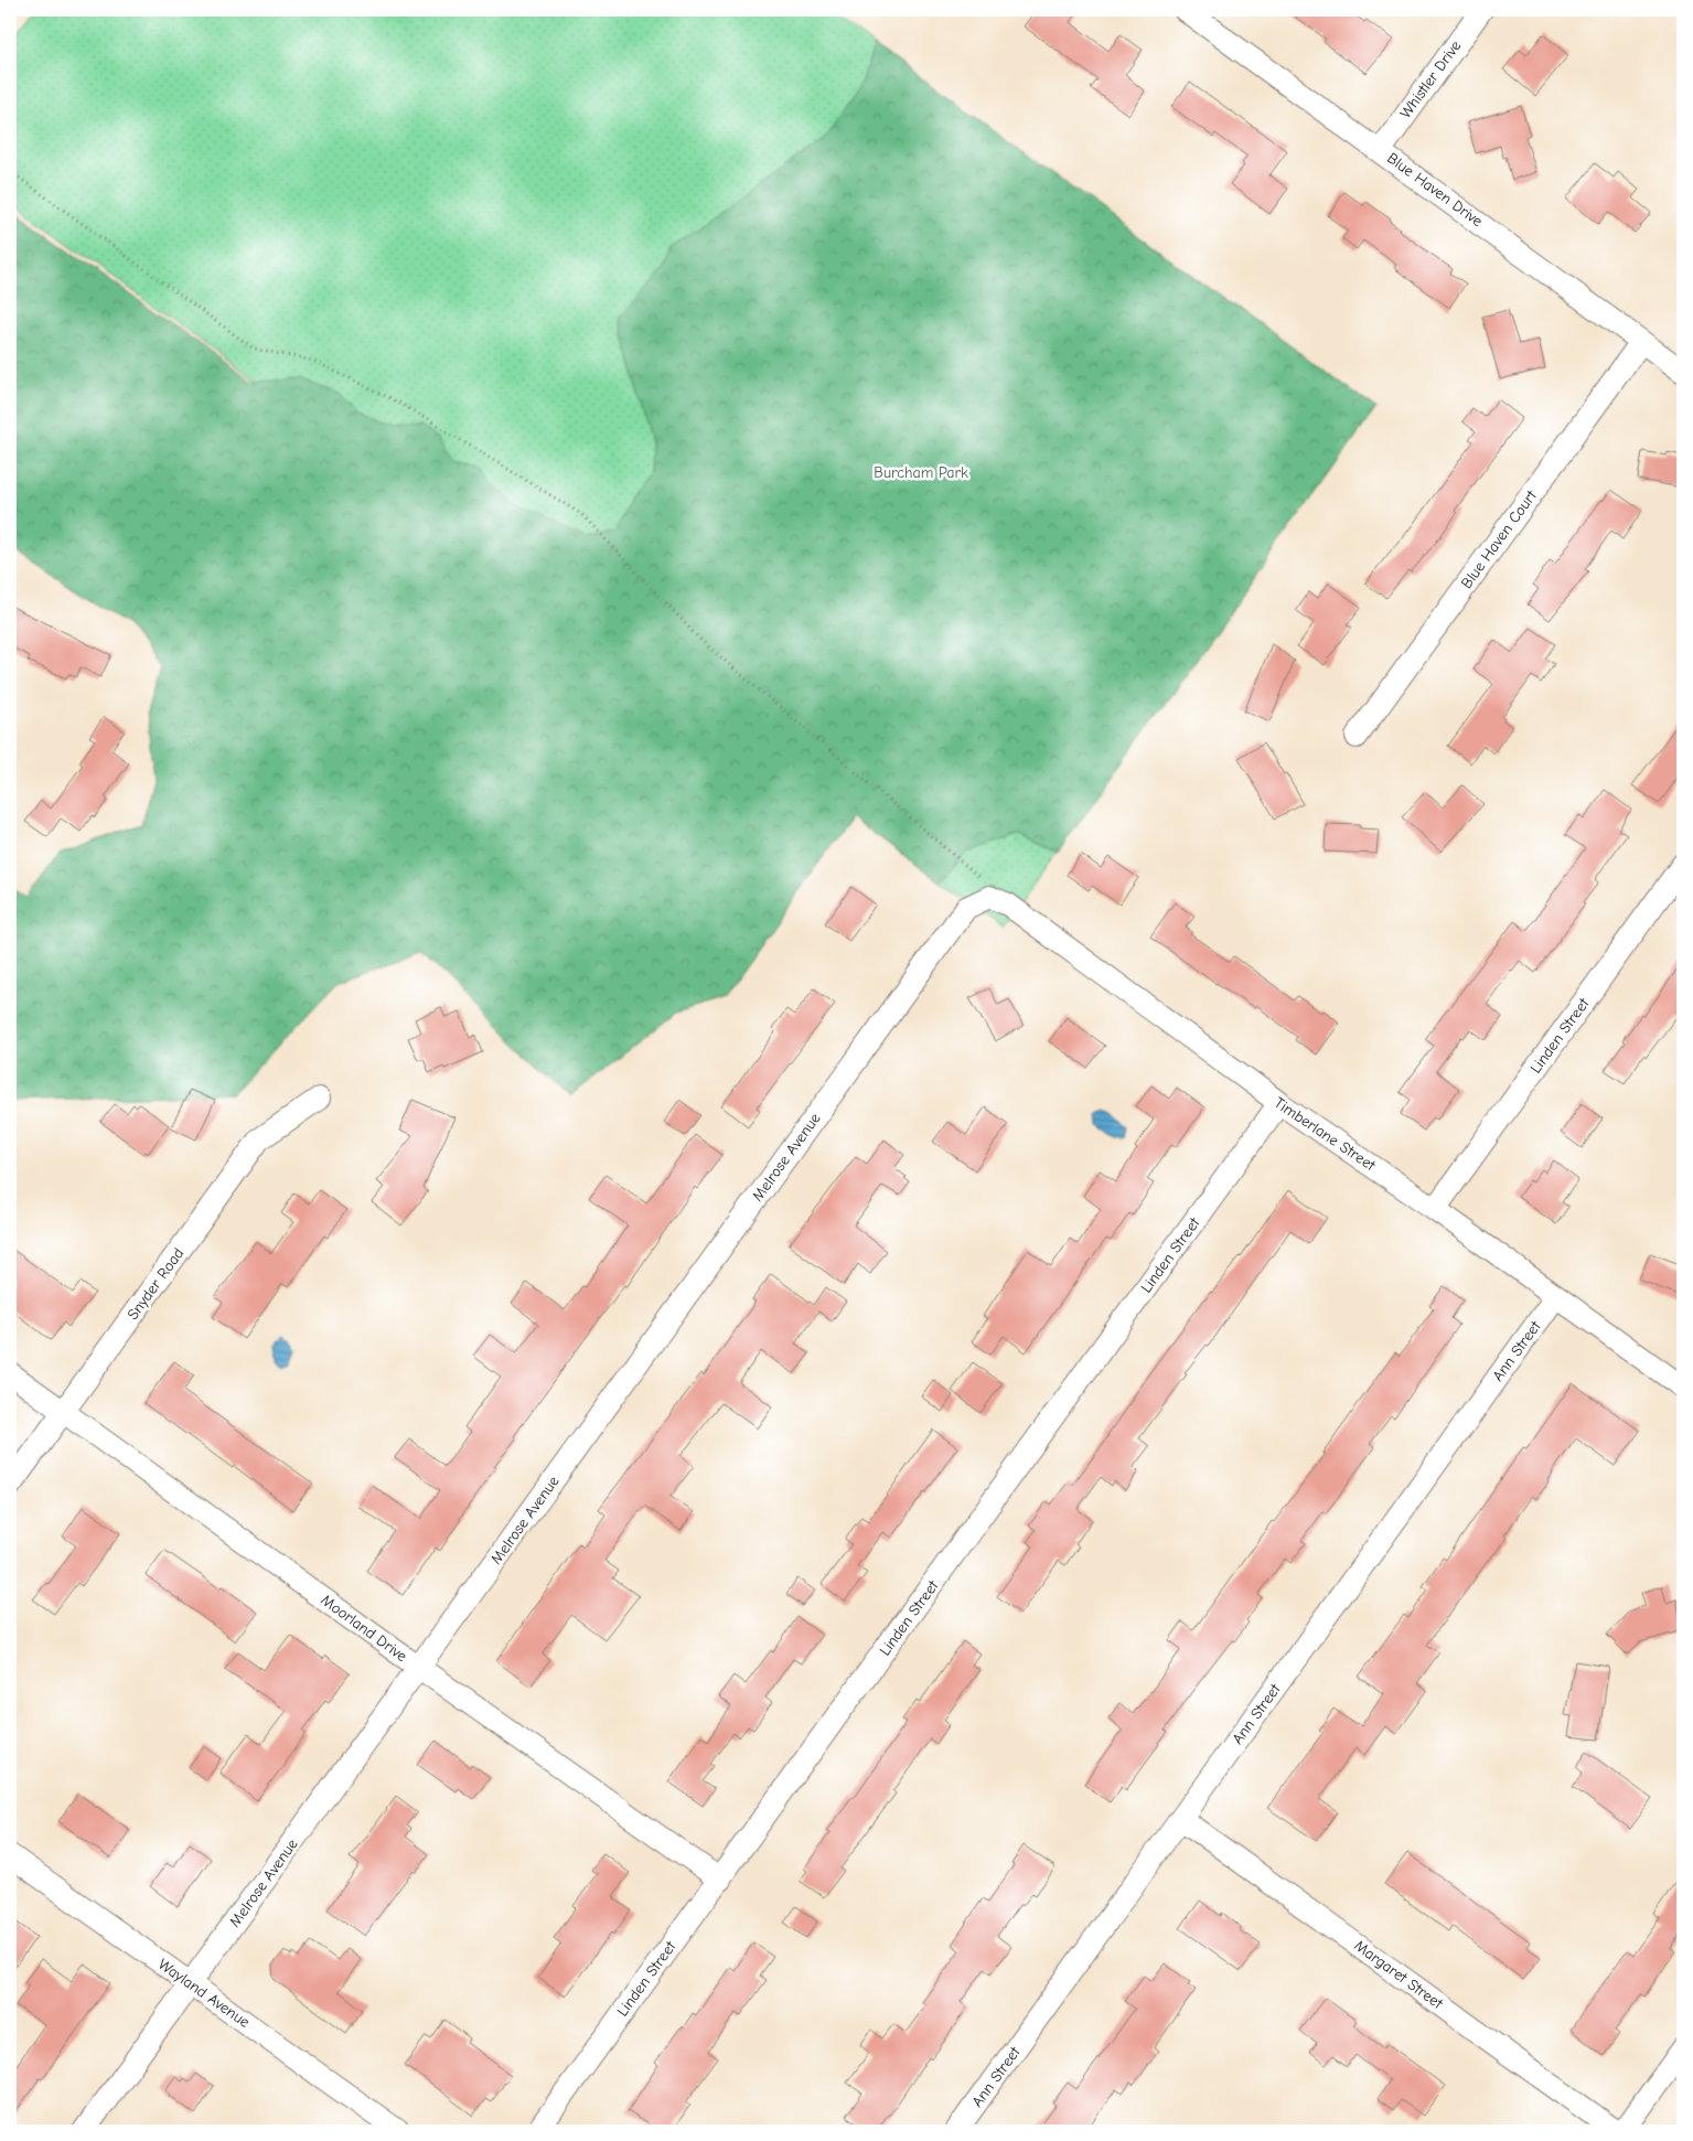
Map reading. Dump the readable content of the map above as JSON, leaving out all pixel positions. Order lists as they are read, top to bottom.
{
  "streets": {
    "street": [
      "Whistler Drive",
      "Blue Haven Drive",
      "Blue Haven Court",
      "Linden Street",
      "Timberlane Street",
      "Melrose Avenue",
      "Snyder Road",
      "Ann Street",
      "Moorland Drive",
      "Margaret Street",
      "Wayland Avenue"
    ]
  },
  "crossings": [
    ["Whistler Drive", "Blue Haven Drive"],
    ["Blue Haven Drive", "Blue Haven Court"],
    ["Linden Street", "Timberlane Street"],
    ["Linden Street", "Moorland Drive"],
    ["Timberlane Street", "Melrose Avenue"],
    ["Timberlane Street", "Ann Street"],
    ["Melrose Avenue", "Moorland Drive"],
    ["Melrose Avenue", "Wayland Avenue"],
    ["Snyder Road", "Moorland Drive"],
    ["Ann Street", "Margaret Street"]
  ],
  "parks": ["Burcham Park"]
}
